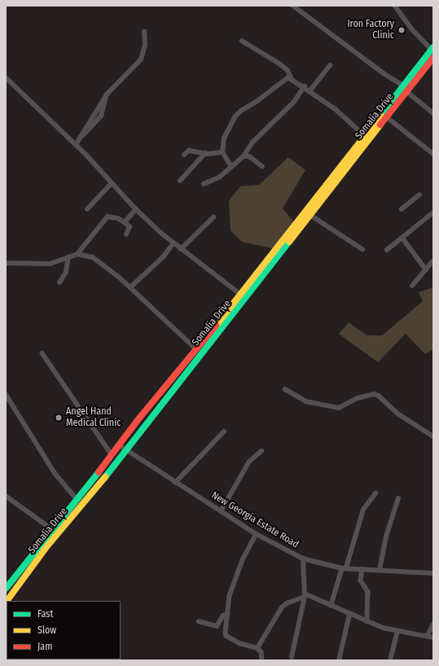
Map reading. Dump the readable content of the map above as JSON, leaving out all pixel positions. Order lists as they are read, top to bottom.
{
  "streets": {
    "main road": ["Somalia Drive"],
    "street": ["New Georgia Estate Road"]
  },
  "crossings": [
    ["Somalia Drive", "New Georgia Estate Road"]
  ],
  "places": ["Iron Factory Clinic", "Angel Hand Medical Clinic"],
  "legend": ["Fast", "Slow", "Jam"]
}
